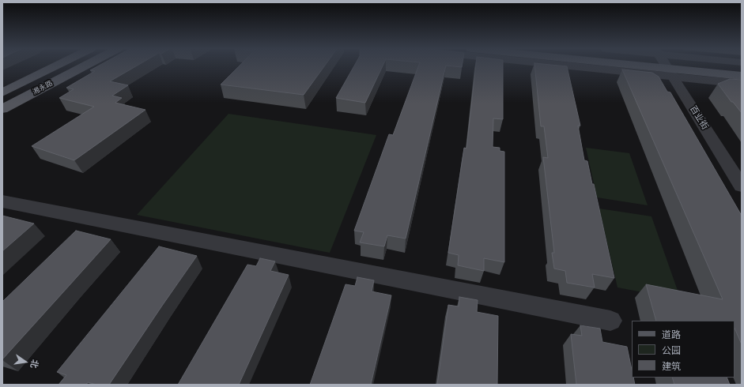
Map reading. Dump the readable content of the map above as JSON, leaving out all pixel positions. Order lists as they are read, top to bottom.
{
  "streets": {
    "main road": ["湘永路"],
    "street": ["百业街"]
  },
  "legend": ["道路", "公园", "建筑"],
  "north": "right"
}
